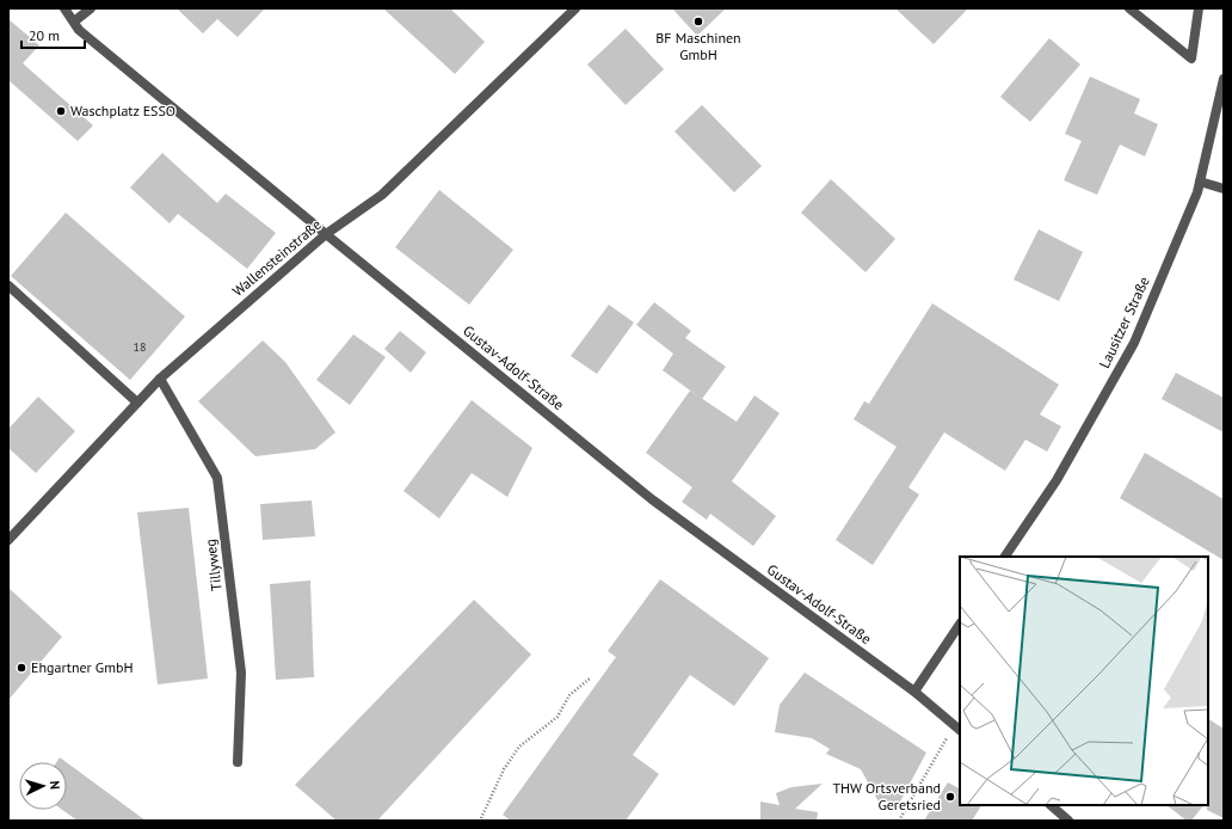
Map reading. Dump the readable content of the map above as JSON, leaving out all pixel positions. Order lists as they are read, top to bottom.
{
  "streets": {
    "street": [
      "Wallensteinstraße",
      "Lausitzer Straße",
      "Gustav-Adolf-Straße",
      "Tillyweg"
    ]
  },
  "crossings": [
    ["Wallensteinstraße", "Gustav-Adolf-Straße"],
    ["Wallensteinstraße", "Tillyweg"]
  ],
  "places": [
    "BF Maschinen GmbH",
    "Waschplatz ESSO",
    "Ehgartner GmbH",
    "THW Ortsverband Geretsried"
  ],
  "house_numbers": ["18"],
  "scale_bar": "20 m",
  "north": "right"
}
